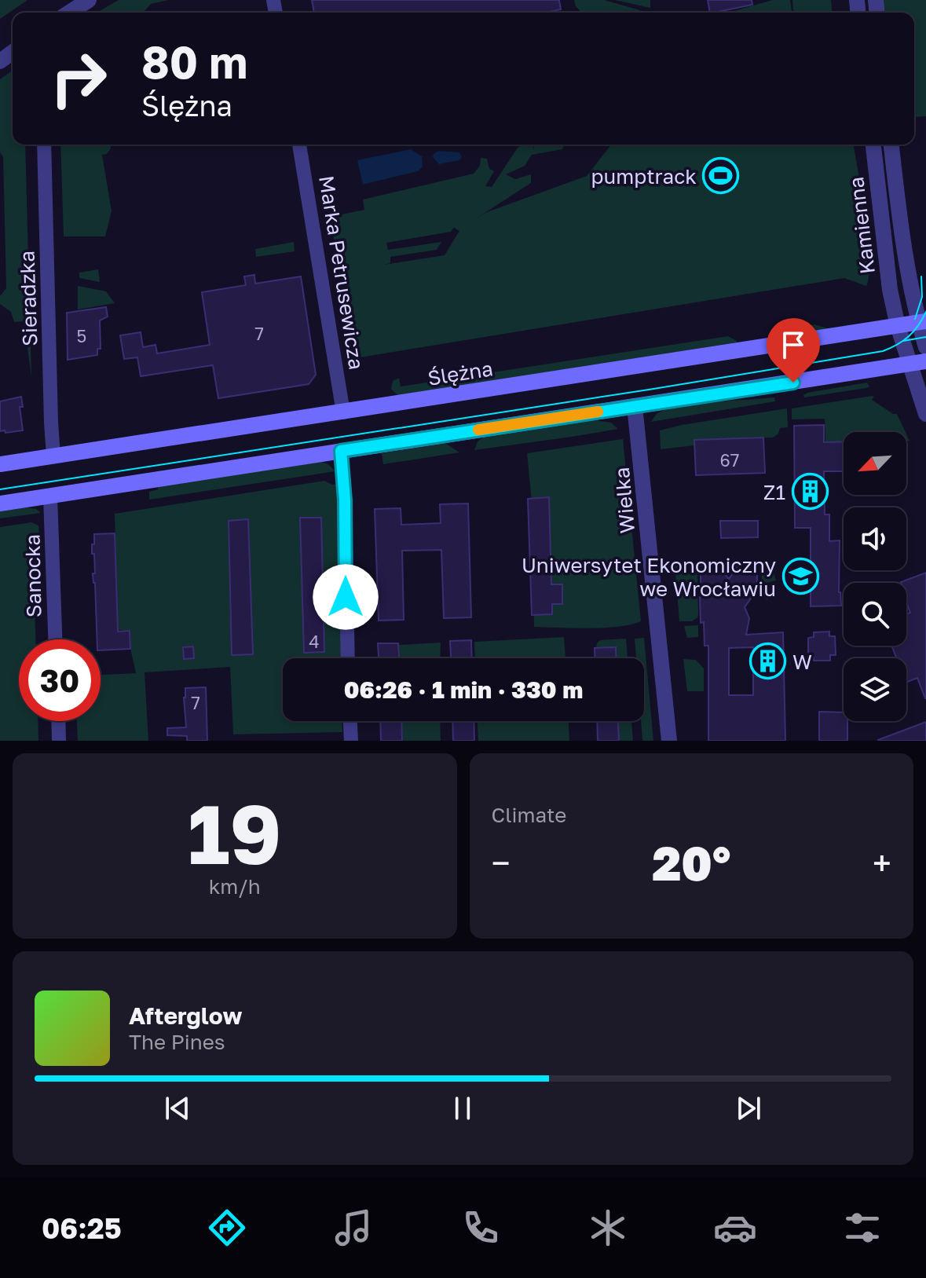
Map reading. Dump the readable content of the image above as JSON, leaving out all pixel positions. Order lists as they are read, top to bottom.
{
  "streets": {
    "main road": ["Ślężna"],
    "street": [
      "Kamienna",
      "Marka Petrusewicza",
      "Sieradzka",
      "Wielka",
      "Sanocka"
    ]
  },
  "crossings": [
    ["Kamienna", "Ślężna"],
    ["Marka Petrusewicza", "Ślężna"],
    ["Sieradzka", "Ślężna"]
  ],
  "places": {
    "sports": ["pumptrack"],
    "building": ["Z1", "W"],
    "school or university": ["Uniwersytet Ekonomiczny we Wrocławiu"]
  },
  "house_numbers": [
    "7",
    "5",
    "67",
    "4",
    "7"
  ],
  "north": "bottom left",
  "page": {
    "turn": ["80 m", "Ślężna"],
    "limit": "30",
    "trip": "06:26 · 1 min · 330 m",
    "tile": [
      ["19", "km/h"],
      "Climate"
    ],
    "heat": ["−", "20°", "+"],
    "song": ["Afterglow", "The Pines"],
    "tabs": "06:25"
  }
}
